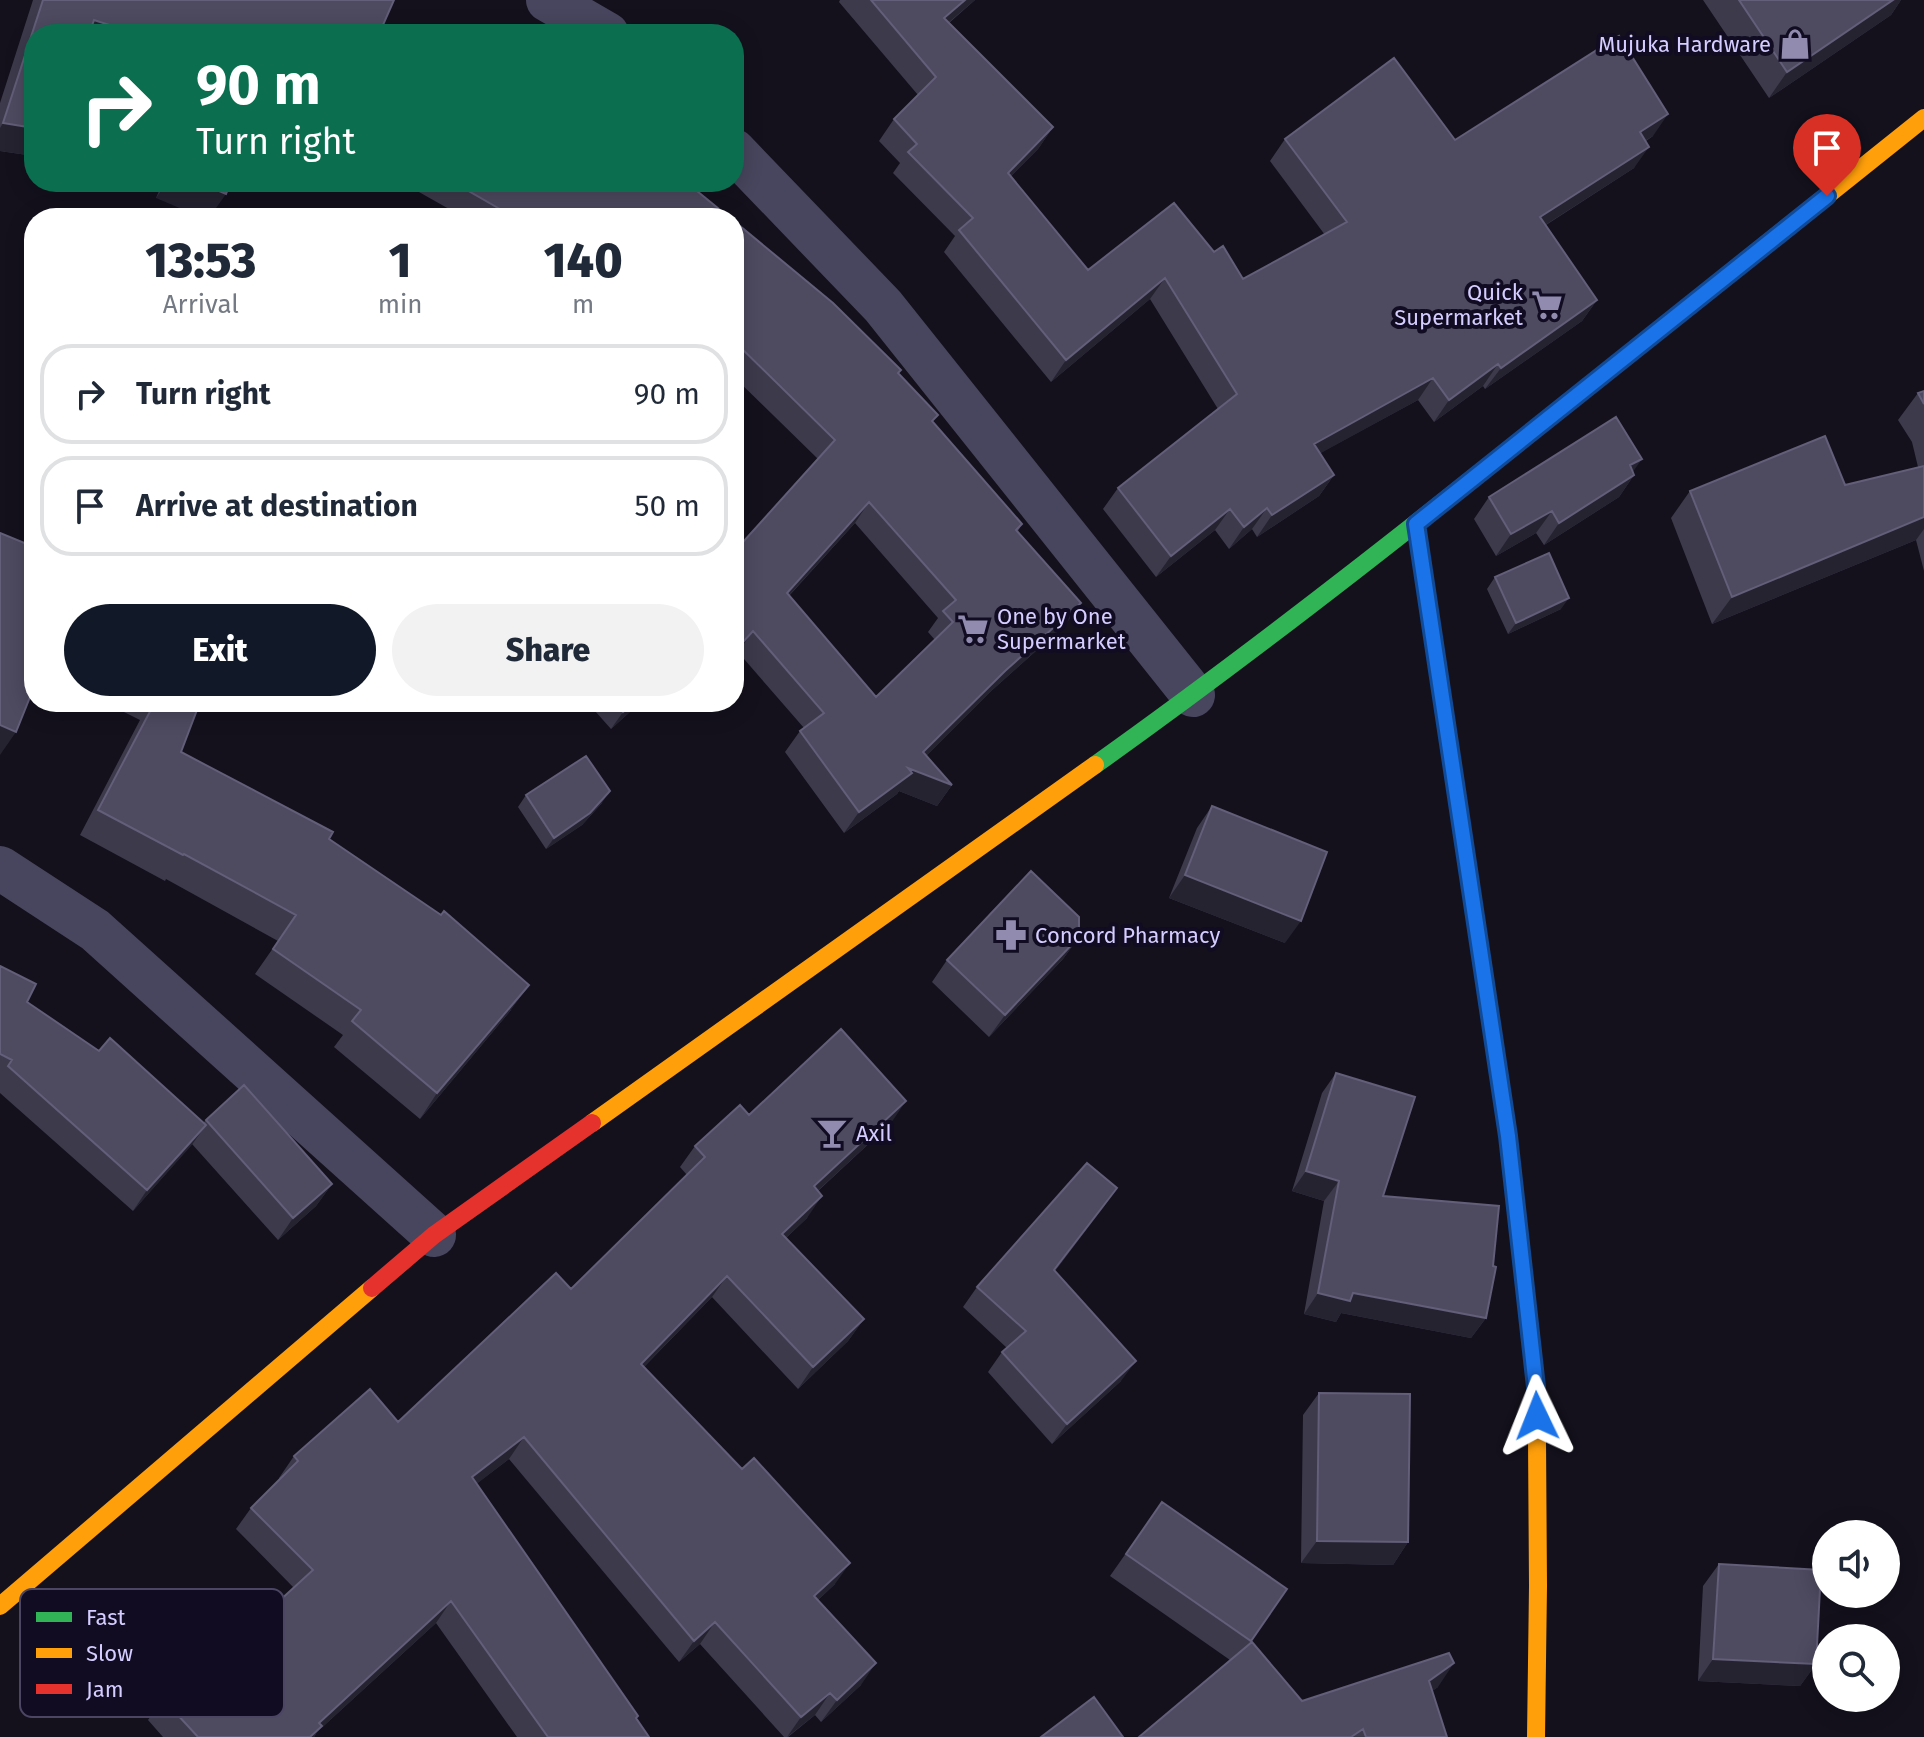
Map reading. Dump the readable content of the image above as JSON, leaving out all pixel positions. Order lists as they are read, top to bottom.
{
  "places": {
    "shop": ["Mujuka Hardware"],
    "supermarket": ["Quick Supermarket", "One by One Supermarket"],
    "pharmacy": ["Concord Pharmacy"],
    "bar": ["Axil"]
  },
  "legend": ["Fast", "Slow", "Jam"],
  "page": {
    "turn": ["90 m", "Turn right"],
    "eta": [
      "13:53",
      "Arrival",
      "1",
      "min",
      "140",
      "m"
    ],
    "list": [
      {
        "name": "Turn right",
        "value": "90 m"
      },
      {
        "name": "Arrive at destination",
        "value": "50 m"
      }
    ],
    "buttons": ["Exit", "Share"]
  }
}
